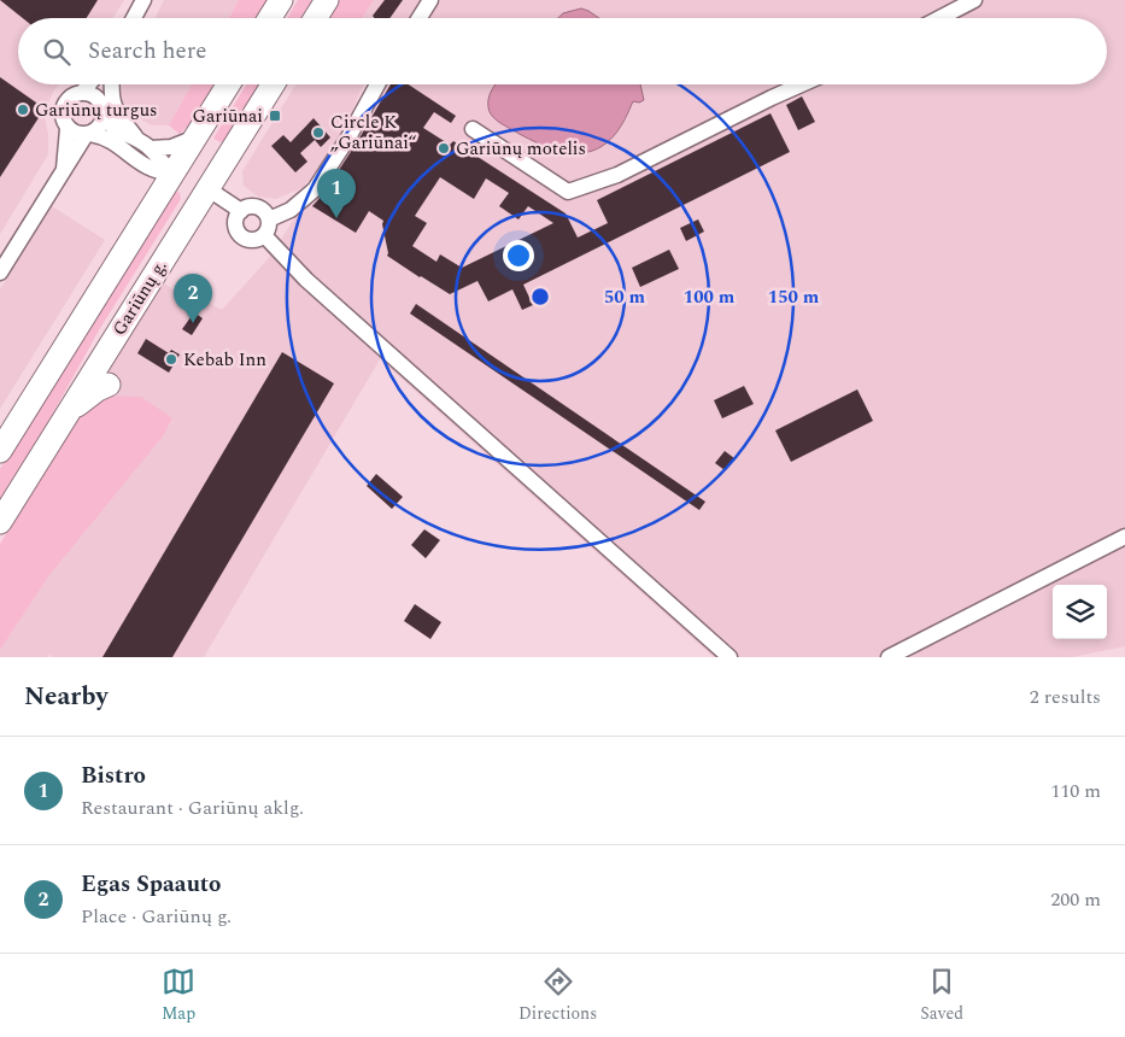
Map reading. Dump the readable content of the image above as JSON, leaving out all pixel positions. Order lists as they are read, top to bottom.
{
  "streets": {
    "highway": ["Gariūnų g."]
  },
  "places": {
    "other": [
      "Gariūnų turgus",
      "Circle K „Gariūnai“",
      "Gariūnų motelis",
      "Kebab Inn"
    ],
    "transit": ["Gariūnai"]
  },
  "page": {
    "search": "Search here",
    "pins": ["1", "2"],
    "heading": ["Nearby", "2 results"],
    "list": [
      {
        "mark": "1",
        "name": "Bistro",
        "note": "Restaurant · Gariūnų aklg.",
        "value": "110 m"
      },
      {
        "mark": "2",
        "name": "Egas Spaauto",
        "note": "Place · Gariūnų g.",
        "value": "200 m"
      }
    ],
    "nav": ["Map", "Directions", "Saved"]
  },
  "rings": ["50 m", "100 m", "150 m"]
}
